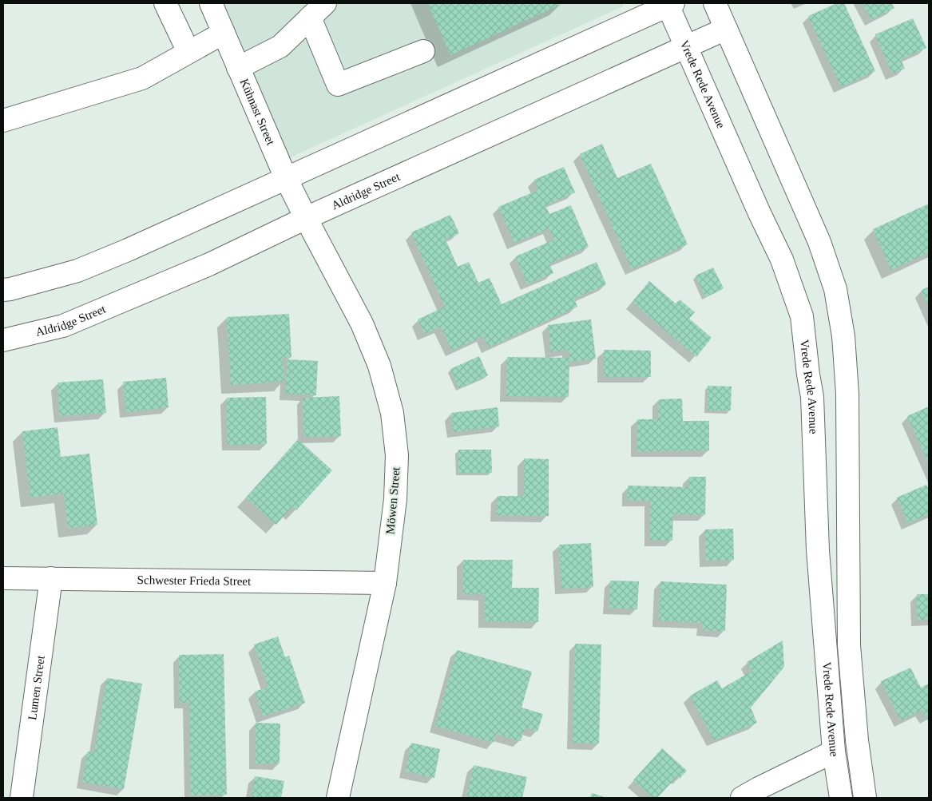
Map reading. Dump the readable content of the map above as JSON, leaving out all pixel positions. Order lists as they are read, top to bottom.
{
  "streets": {
    "street": [
      "Vrede Rede Avenue",
      "Kühnast Street",
      "Aldridge Street",
      "Möwen Street",
      "Schwester Frieda Street",
      "Lumen Street"
    ]
  },
  "crossings": [
    ["Vrede Rede Avenue", "Aldridge Street"],
    ["Kühnast Street", "Aldridge Street"],
    ["Kühnast Street", "Möwen Street"],
    ["Aldridge Street", "Möwen Street"],
    ["Möwen Street", "Schwester Frieda Street"],
    ["Schwester Frieda Street", "Lumen Street"]
  ]
}
